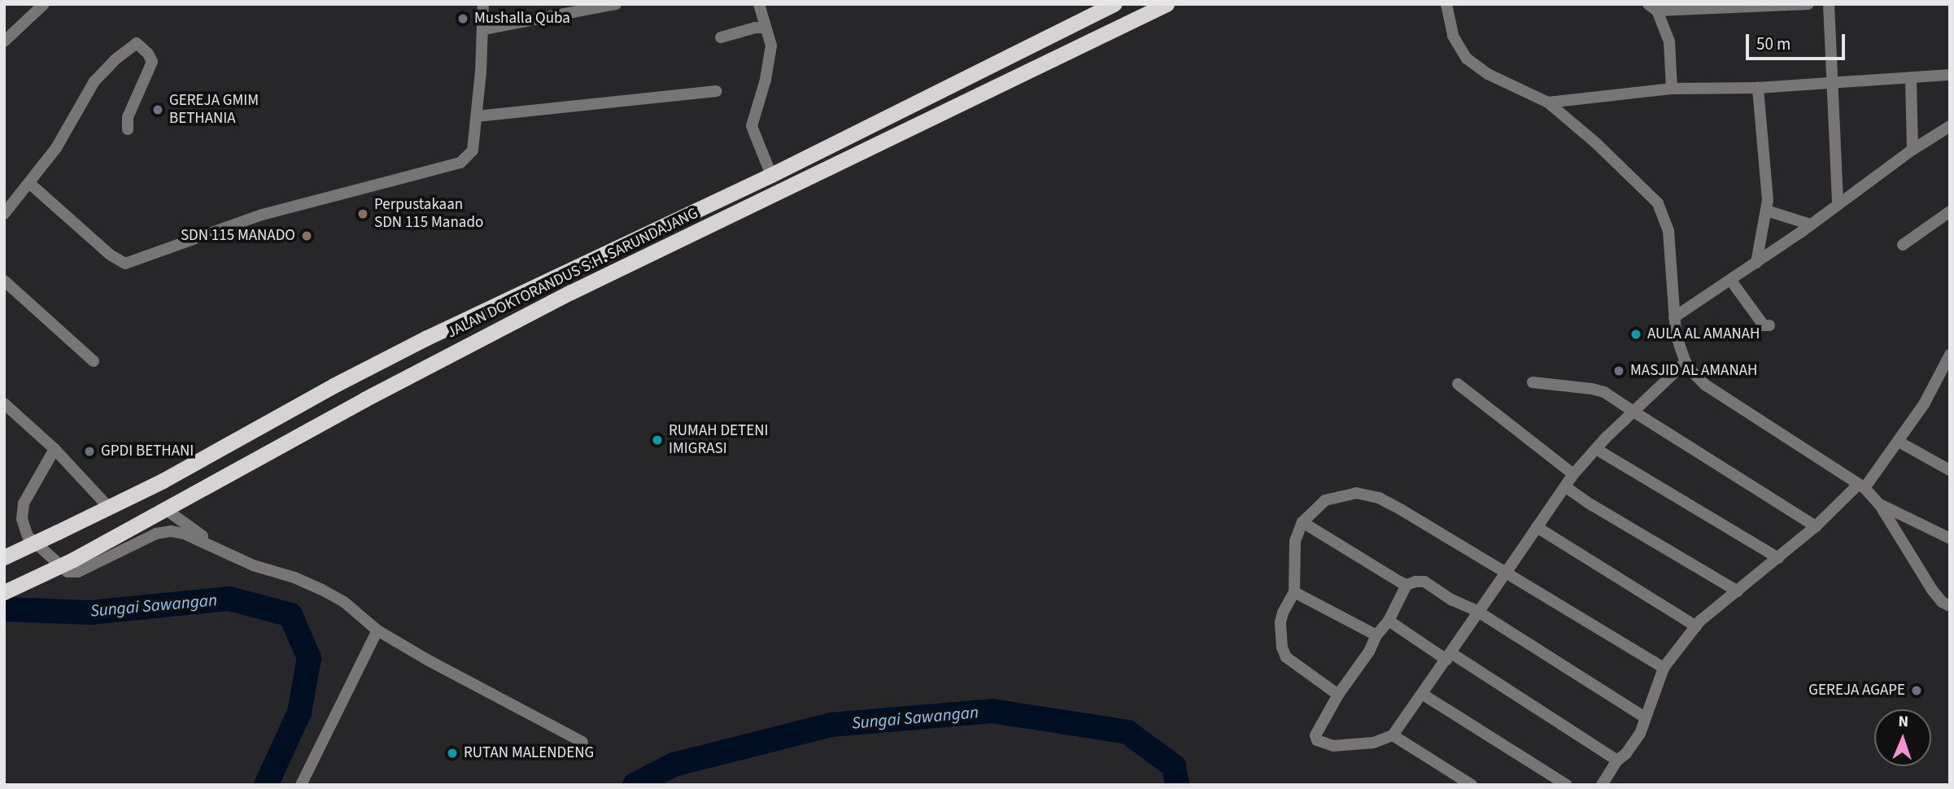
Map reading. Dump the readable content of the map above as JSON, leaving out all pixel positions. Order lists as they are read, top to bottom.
{
  "streets": {
    "highway": ["JALAN DOKTORANDUS S.H. SARUNDAJANG"]
  },
  "water": ["Sungai Sawangan"],
  "places": [
    "Mushalla Quba",
    "GEREJA GMIM BETHANIA",
    "Perpustakaan SDN 115 Manado",
    "SDN 115 MANADO",
    "AULA AL AMANAH",
    "MASJID AL AMANAH",
    "RUMAH DETENI IMIGRASI",
    "GPDI BETHANI",
    "GEREJA AGAPE",
    "RUTAN MALENDENG"
  ],
  "scale_bar": "50 m",
  "north": "top"
}
